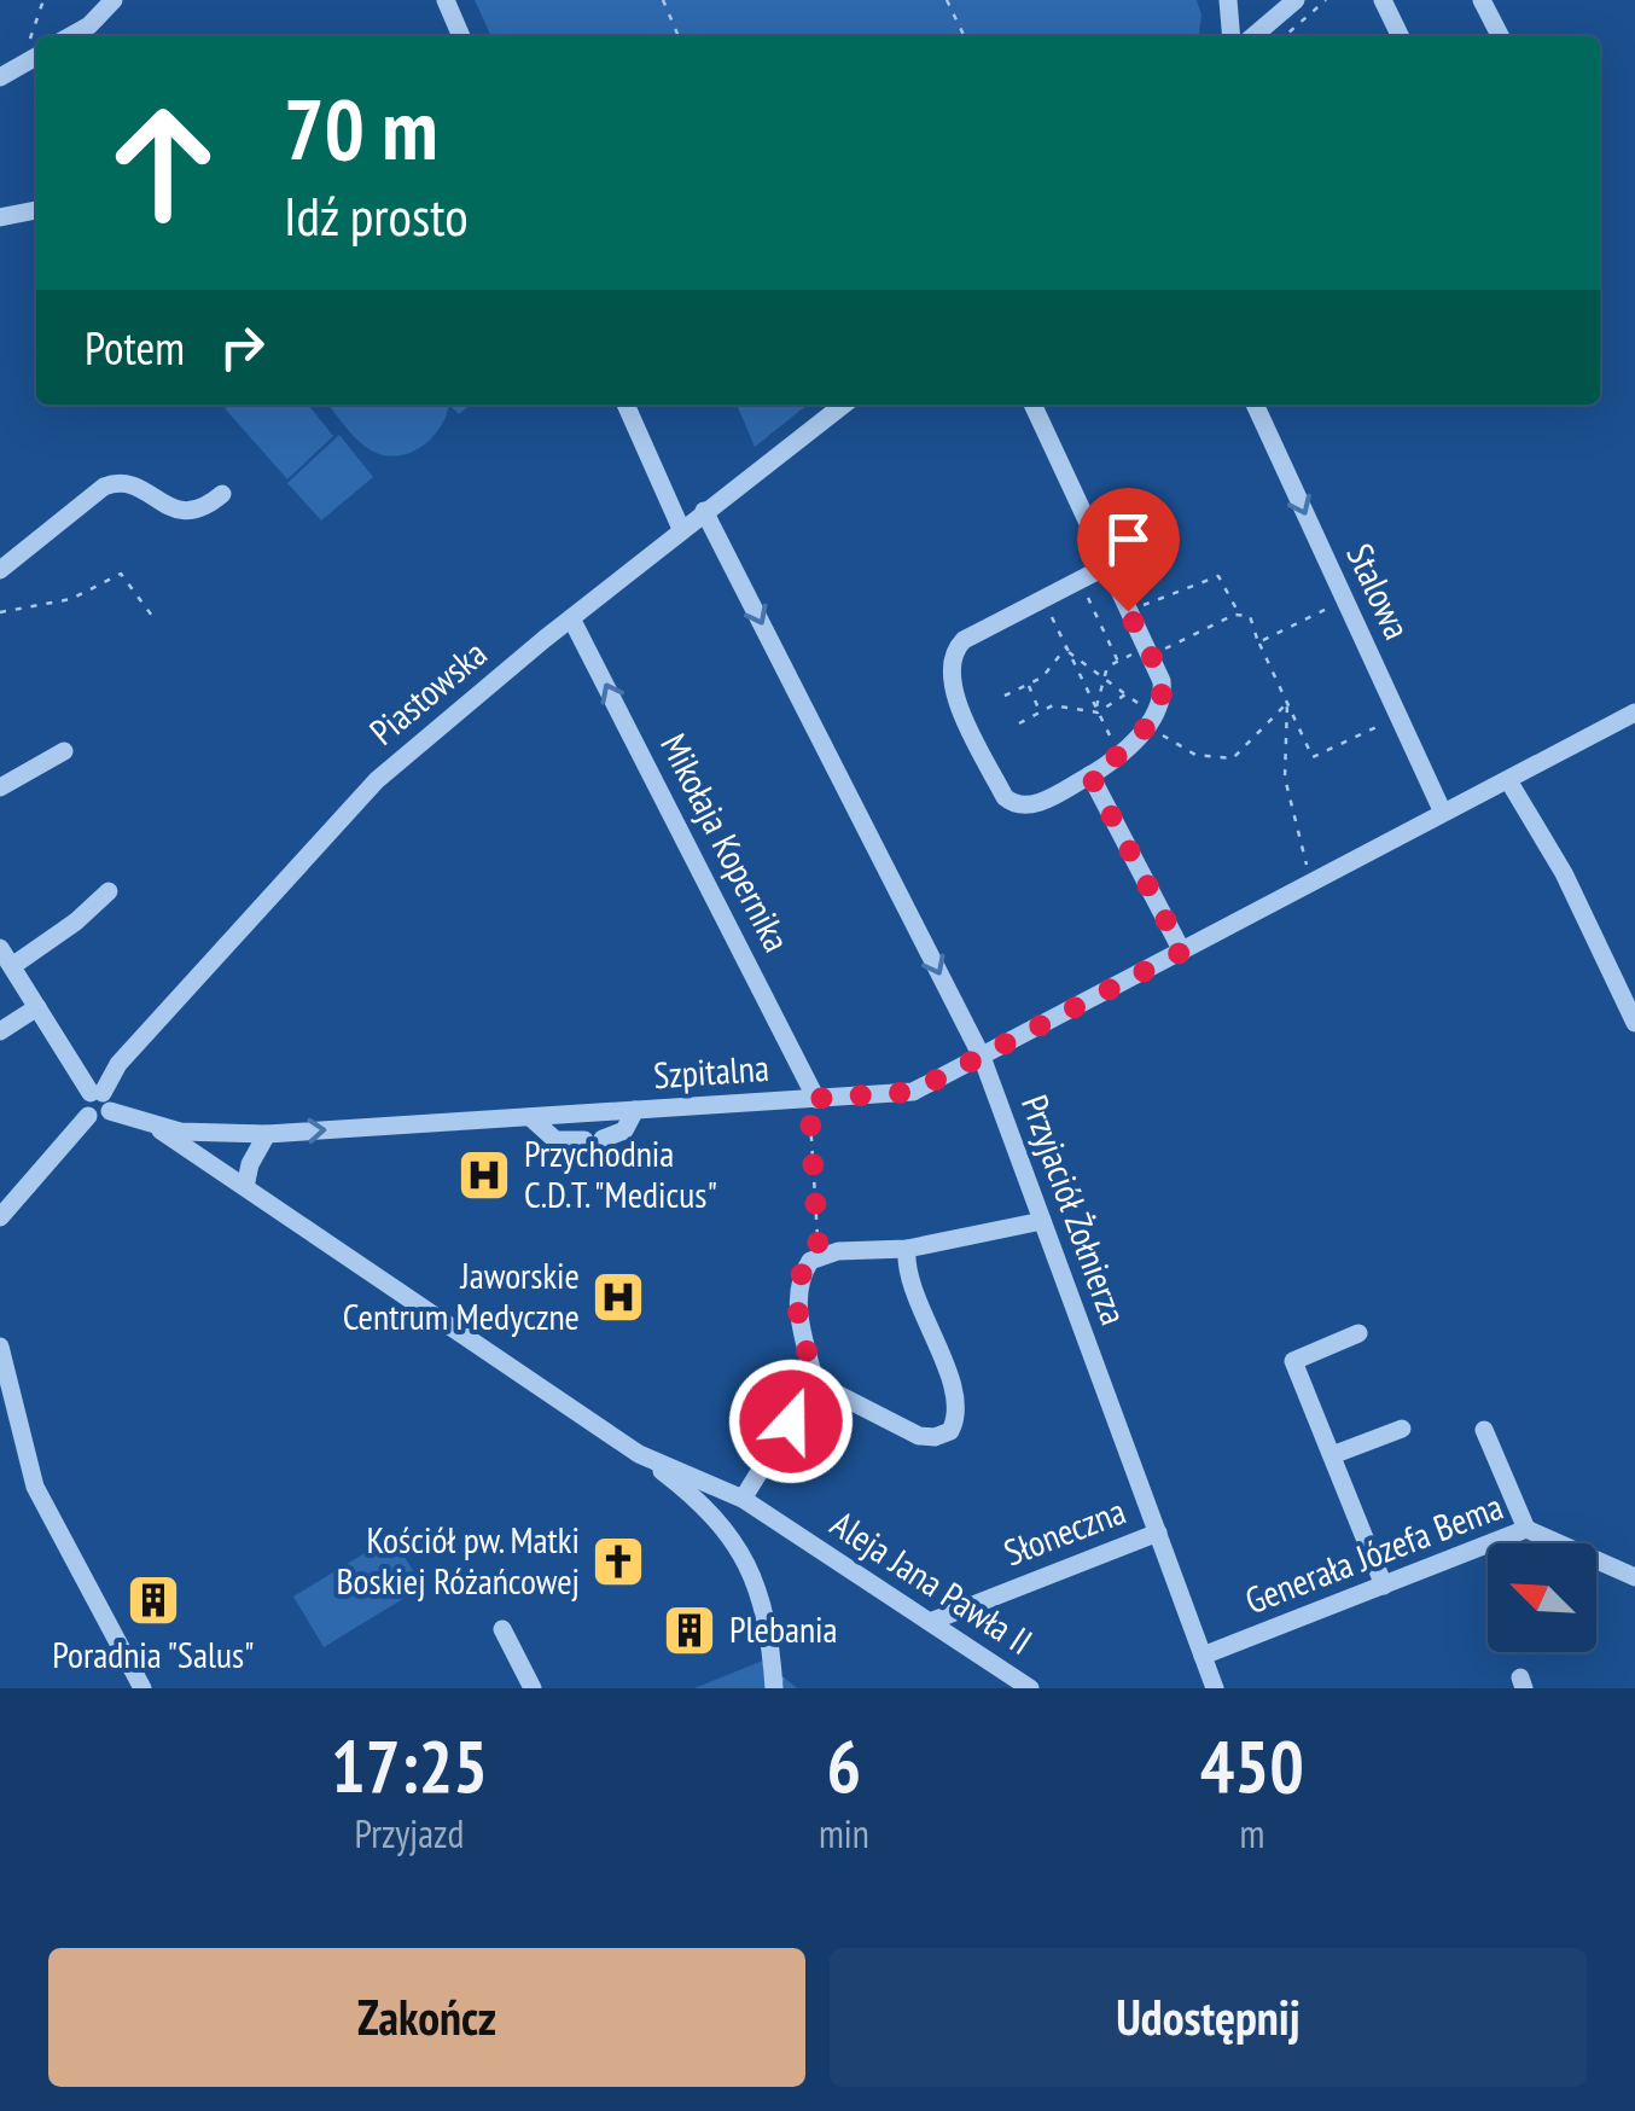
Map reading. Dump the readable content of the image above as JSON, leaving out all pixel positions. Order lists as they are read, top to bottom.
{
  "streets": {
    "street": [
      "Stalowa",
      "Piastowska",
      "Mikołaja Kopernika",
      "Szpitalna",
      "Przyjaciół Żołnierza",
      "Słoneczna",
      "Generała Józefa Bema",
      "Aleja Jana Pawła II"
    ]
  },
  "crossings": [
    ["Stalowa", "Szpitalna"],
    ["Piastowska", "Mikołaja Kopernika"],
    ["Piastowska", "Szpitalna"],
    ["Piastowska", "Przyjaciół Żołnierza"],
    ["Mikołaja Kopernika", "Szpitalna"],
    ["Szpitalna", "Przyjaciół Żołnierza"],
    ["Szpitalna", "Aleja Jana Pawła II"],
    ["Przyjaciół Żołnierza", "Słoneczna"],
    ["Przyjaciół Żołnierza", "Generała Józefa Bema"],
    ["Słoneczna", "Aleja Jana Pawła II"]
  ],
  "one_way": ["Stalowa", "Mikołaja Kopernika", "Przyjaciół Żołnierza"],
  "places": {
    "hospital": ["Przychodnia C.D.T. \"Medicus\"", "Jaworskie Centrum Medyczne"],
    "church": ["Kościół pw. Matki Boskiej Różańcowej"],
    "building": ["Poradnia \"Salus\"", "Plebania"]
  },
  "north": "top left",
  "page": {
    "turn": ["70 m", "Idź prosto"],
    "then": "Potem",
    "eta": [
      "17:25",
      "Przyjazd",
      "6",
      "min",
      "450",
      "m"
    ],
    "buttons": ["Zakończ", "Udostępnij"]
  }
}
